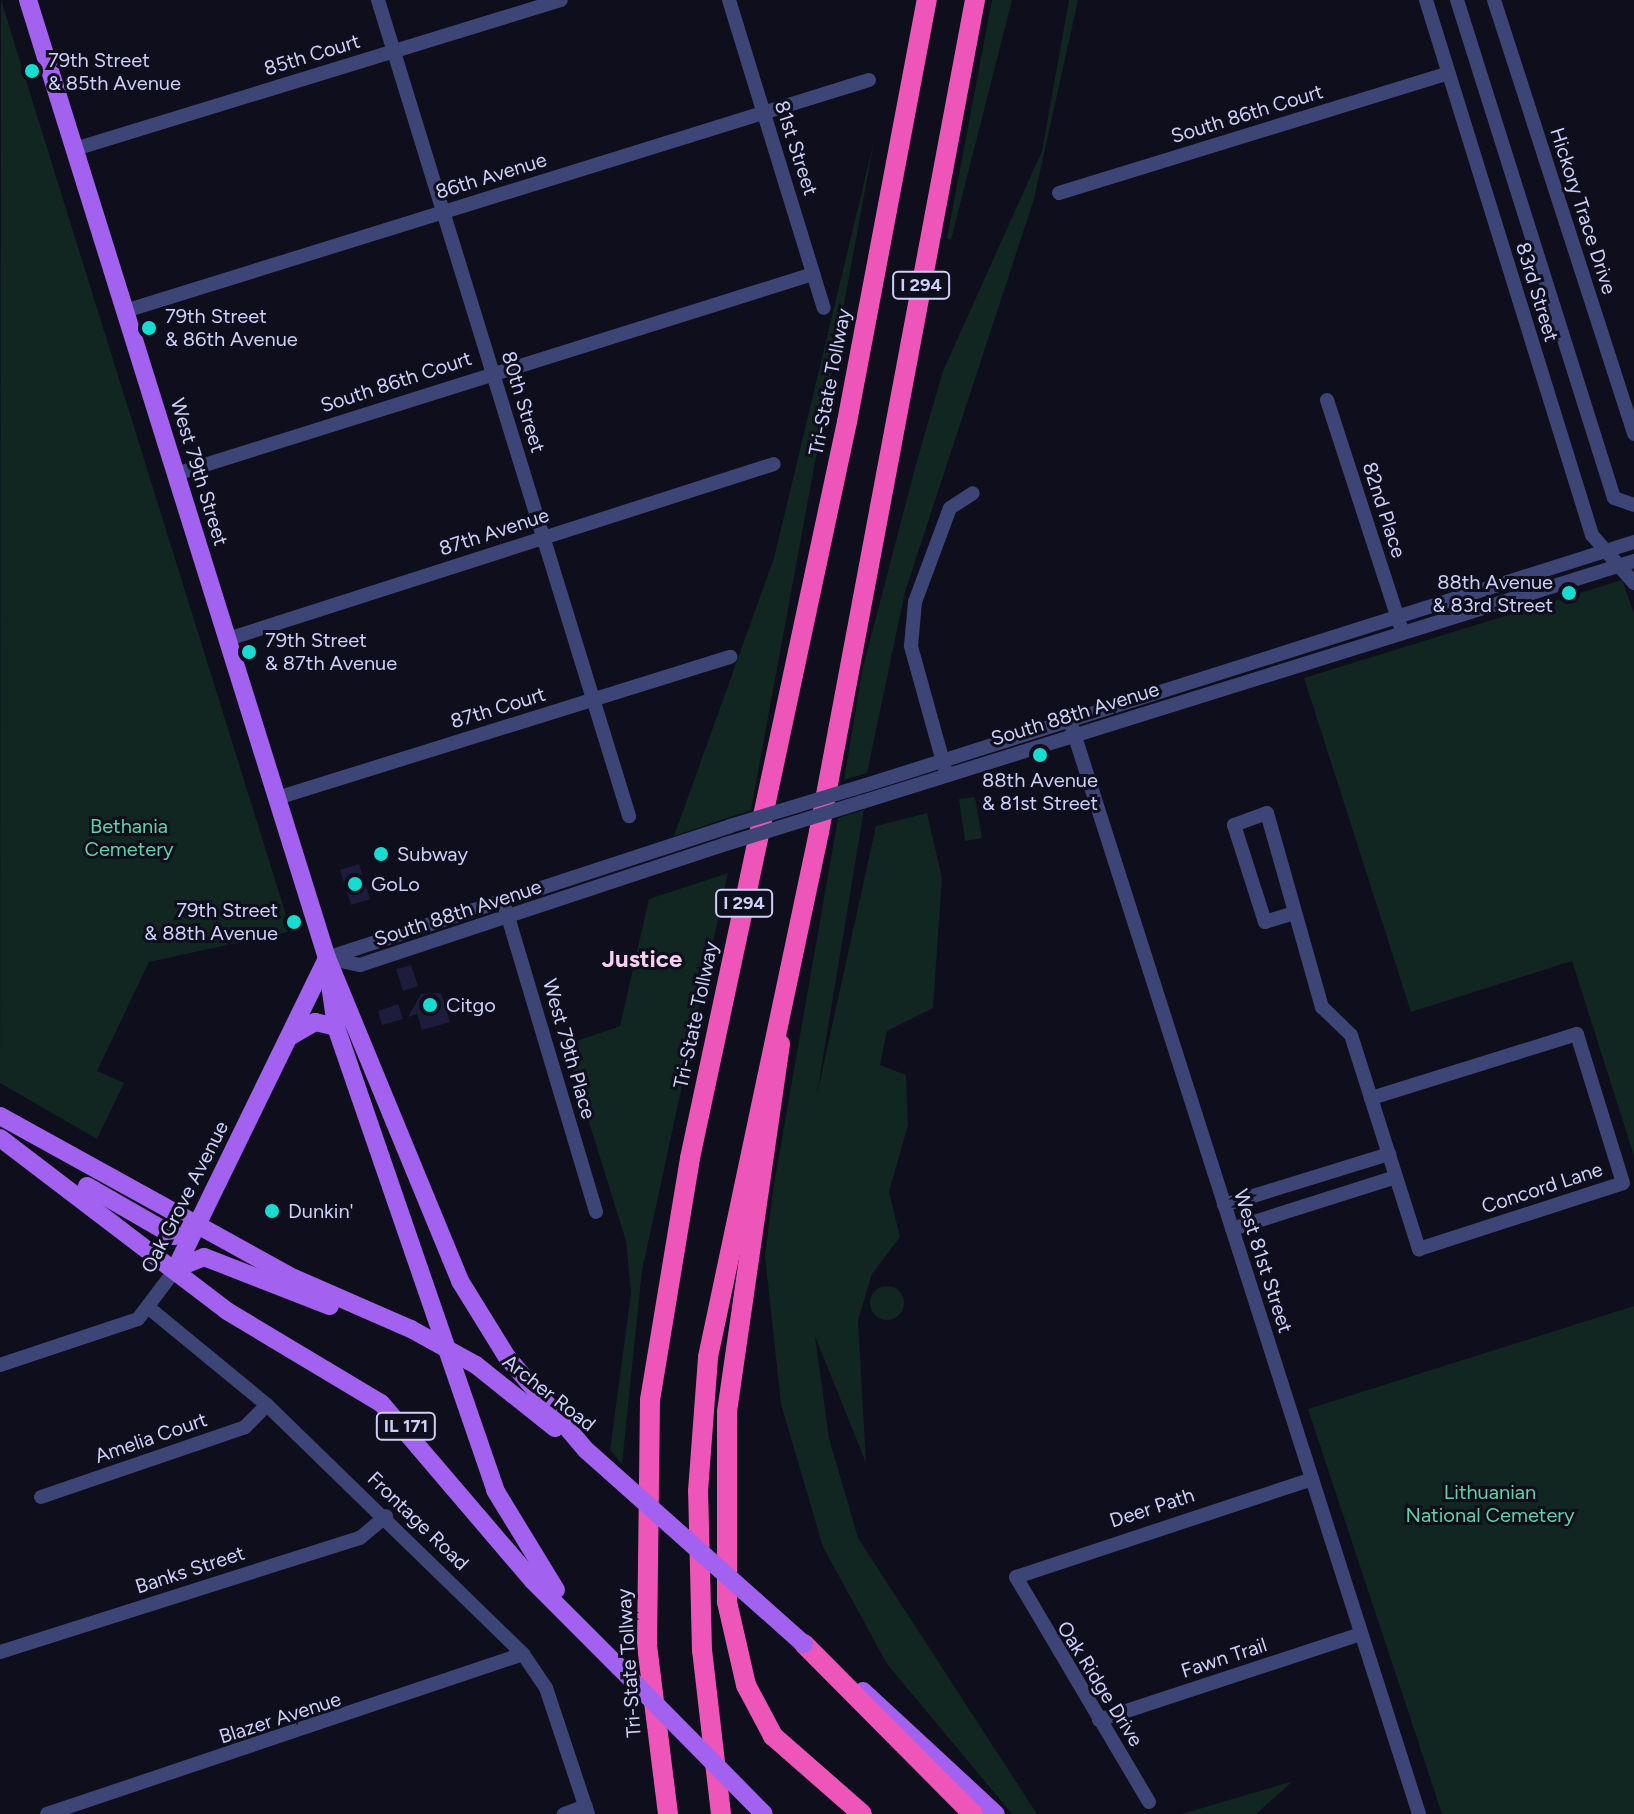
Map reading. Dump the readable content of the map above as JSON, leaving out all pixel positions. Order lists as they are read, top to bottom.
{
  "streets": {
    "highway": ["I 294", "Tri-State Tollway"],
    "main road": [
      "West 79th Street",
      "Oak Grove Avenue",
      "Archer Road",
      "IL 171"
    ],
    "street": [
      "85th Court",
      "South 86th Court",
      "81st Street",
      "86th Avenue",
      "Hickory Trace Drive",
      "83rd Street",
      "80th Street",
      "82nd Place",
      "87th Avenue",
      "87th Court",
      "South 88th Avenue",
      "West 79th Place",
      "Concord Lane",
      "West 81st Street",
      "Amelia Court",
      "Deer Path",
      "Frontage Road",
      "Banks Street",
      "Fawn Trail",
      "Oak Ridge Drive",
      "Blazer Avenue"
    ]
  },
  "crossings": [
    ["85th Court", "80th Street"],
    ["85th Court", "West 79th Street"],
    ["South 86th Court", "81st Street"],
    ["South 86th Court", "83rd Street"],
    ["South 86th Court", "80th Street"],
    ["South 86th Court", "West 79th Street"],
    ["81st Street", "86th Avenue"],
    ["86th Avenue", "80th Street"],
    ["86th Avenue", "West 79th Street"],
    ["83rd Street", "South 88th Avenue"],
    ["80th Street", "87th Avenue"],
    ["80th Street", "87th Court"],
    ["West 79th Street", "87th Avenue"],
    ["West 79th Street", "87th Court"],
    ["West 79th Street", "South 88th Avenue"],
    ["West 79th Street", "Oak Grove Avenue"],
    ["82nd Place", "South 88th Avenue"],
    ["South 88th Avenue", "West 79th Place"],
    ["South 88th Avenue", "Oak Grove Avenue"],
    ["South 88th Avenue", "West 81st Street"],
    ["Oak Grove Avenue", "Archer Road"],
    ["Oak Grove Avenue", "IL 171"],
    ["Oak Grove Avenue", "Frontage Road"],
    ["West 81st Street", "Deer Path"],
    ["West 81st Street", "Fawn Trail"],
    ["Amelia Court", "Frontage Road"],
    ["Deer Path", "Oak Ridge Drive"],
    ["Frontage Road", "Banks Street"],
    ["Frontage Road", "Blazer Avenue"],
    ["Fawn Trail", "Oak Ridge Drive"]
  ],
  "districts": ["Justice"],
  "parks": ["Bethania Cemetery", "Lithuanian National Cemetery"],
  "places": [
    "79th Street & 85th Avenue",
    "79th Street & 86th Avenue",
    "88th Avenue & 83rd Street",
    "79th Street & 87th Avenue",
    "88th Avenue & 81st Street",
    "Subway",
    "GoLo",
    "79th Street & 88th Avenue",
    "Citgo",
    "Dunkin'"
  ]
}
